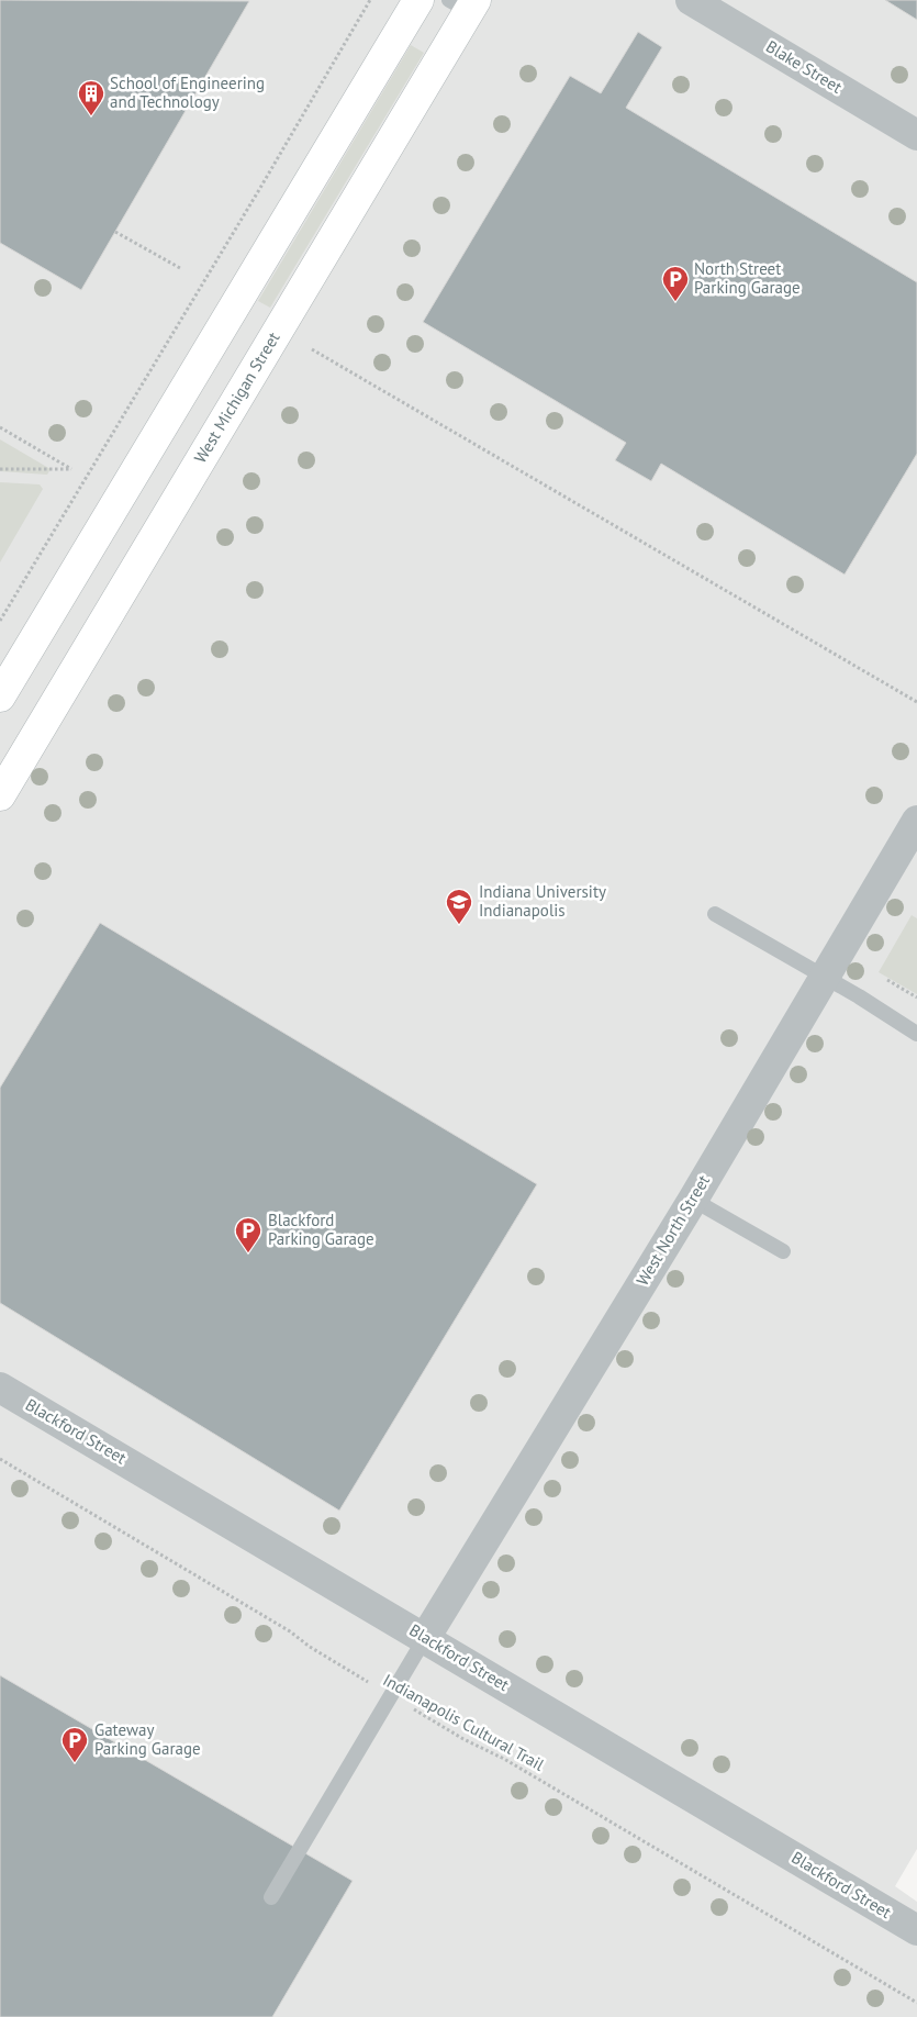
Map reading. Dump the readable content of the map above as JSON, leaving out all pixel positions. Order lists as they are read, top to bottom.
{
  "streets": {
    "main road": ["West Michigan Street"],
    "street": ["Blake Street", "West North Street", "Blackford Street"],
    "path": ["Indianapolis Cultural Trail"]
  },
  "crossings": [
    ["West North Street", "Blackford Street"]
  ],
  "places": {
    "building": ["School of Engineering and Technology"],
    "parking": ["North Street Parking Garage", "Blackford Parking Garage", "Gateway Parking Garage"],
    "school or university": ["Indiana University Indianapolis"]
  }
}
